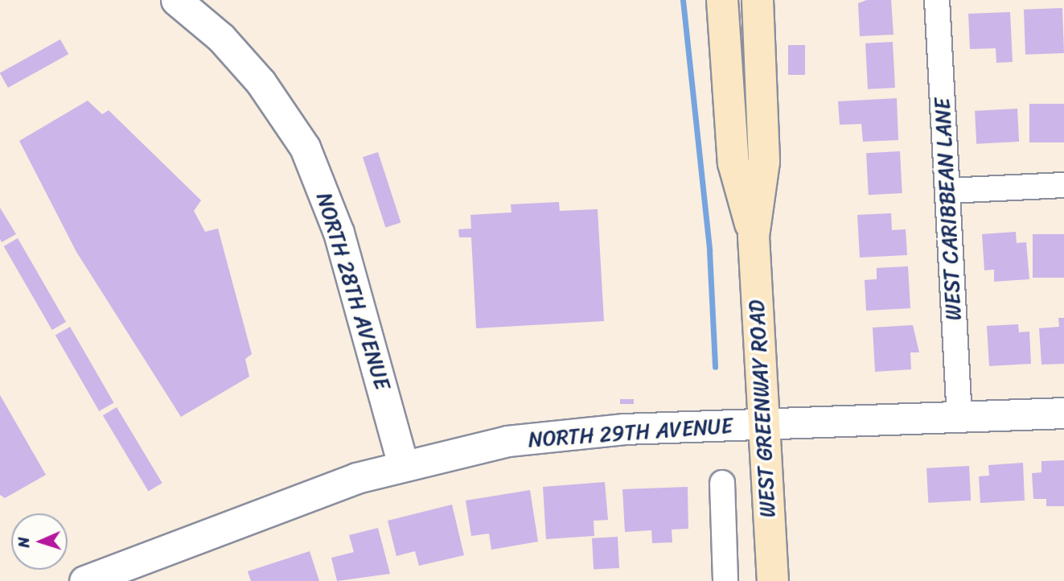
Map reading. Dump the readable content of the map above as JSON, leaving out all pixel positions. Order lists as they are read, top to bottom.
{
  "streets": {
    "main road": ["WEST GREENWAY ROAD"],
    "street": ["WEST CARIBBEAN LANE", "NORTH 28TH AVENUE", "NORTH 29TH AVENUE"]
  },
  "crossings": [
    ["WEST CARIBBEAN LANE", "NORTH 29TH AVENUE"],
    ["NORTH 28TH AVENUE", "NORTH 29TH AVENUE"],
    ["WEST GREENWAY ROAD", "NORTH 29TH AVENUE"]
  ],
  "north": "left"
}
